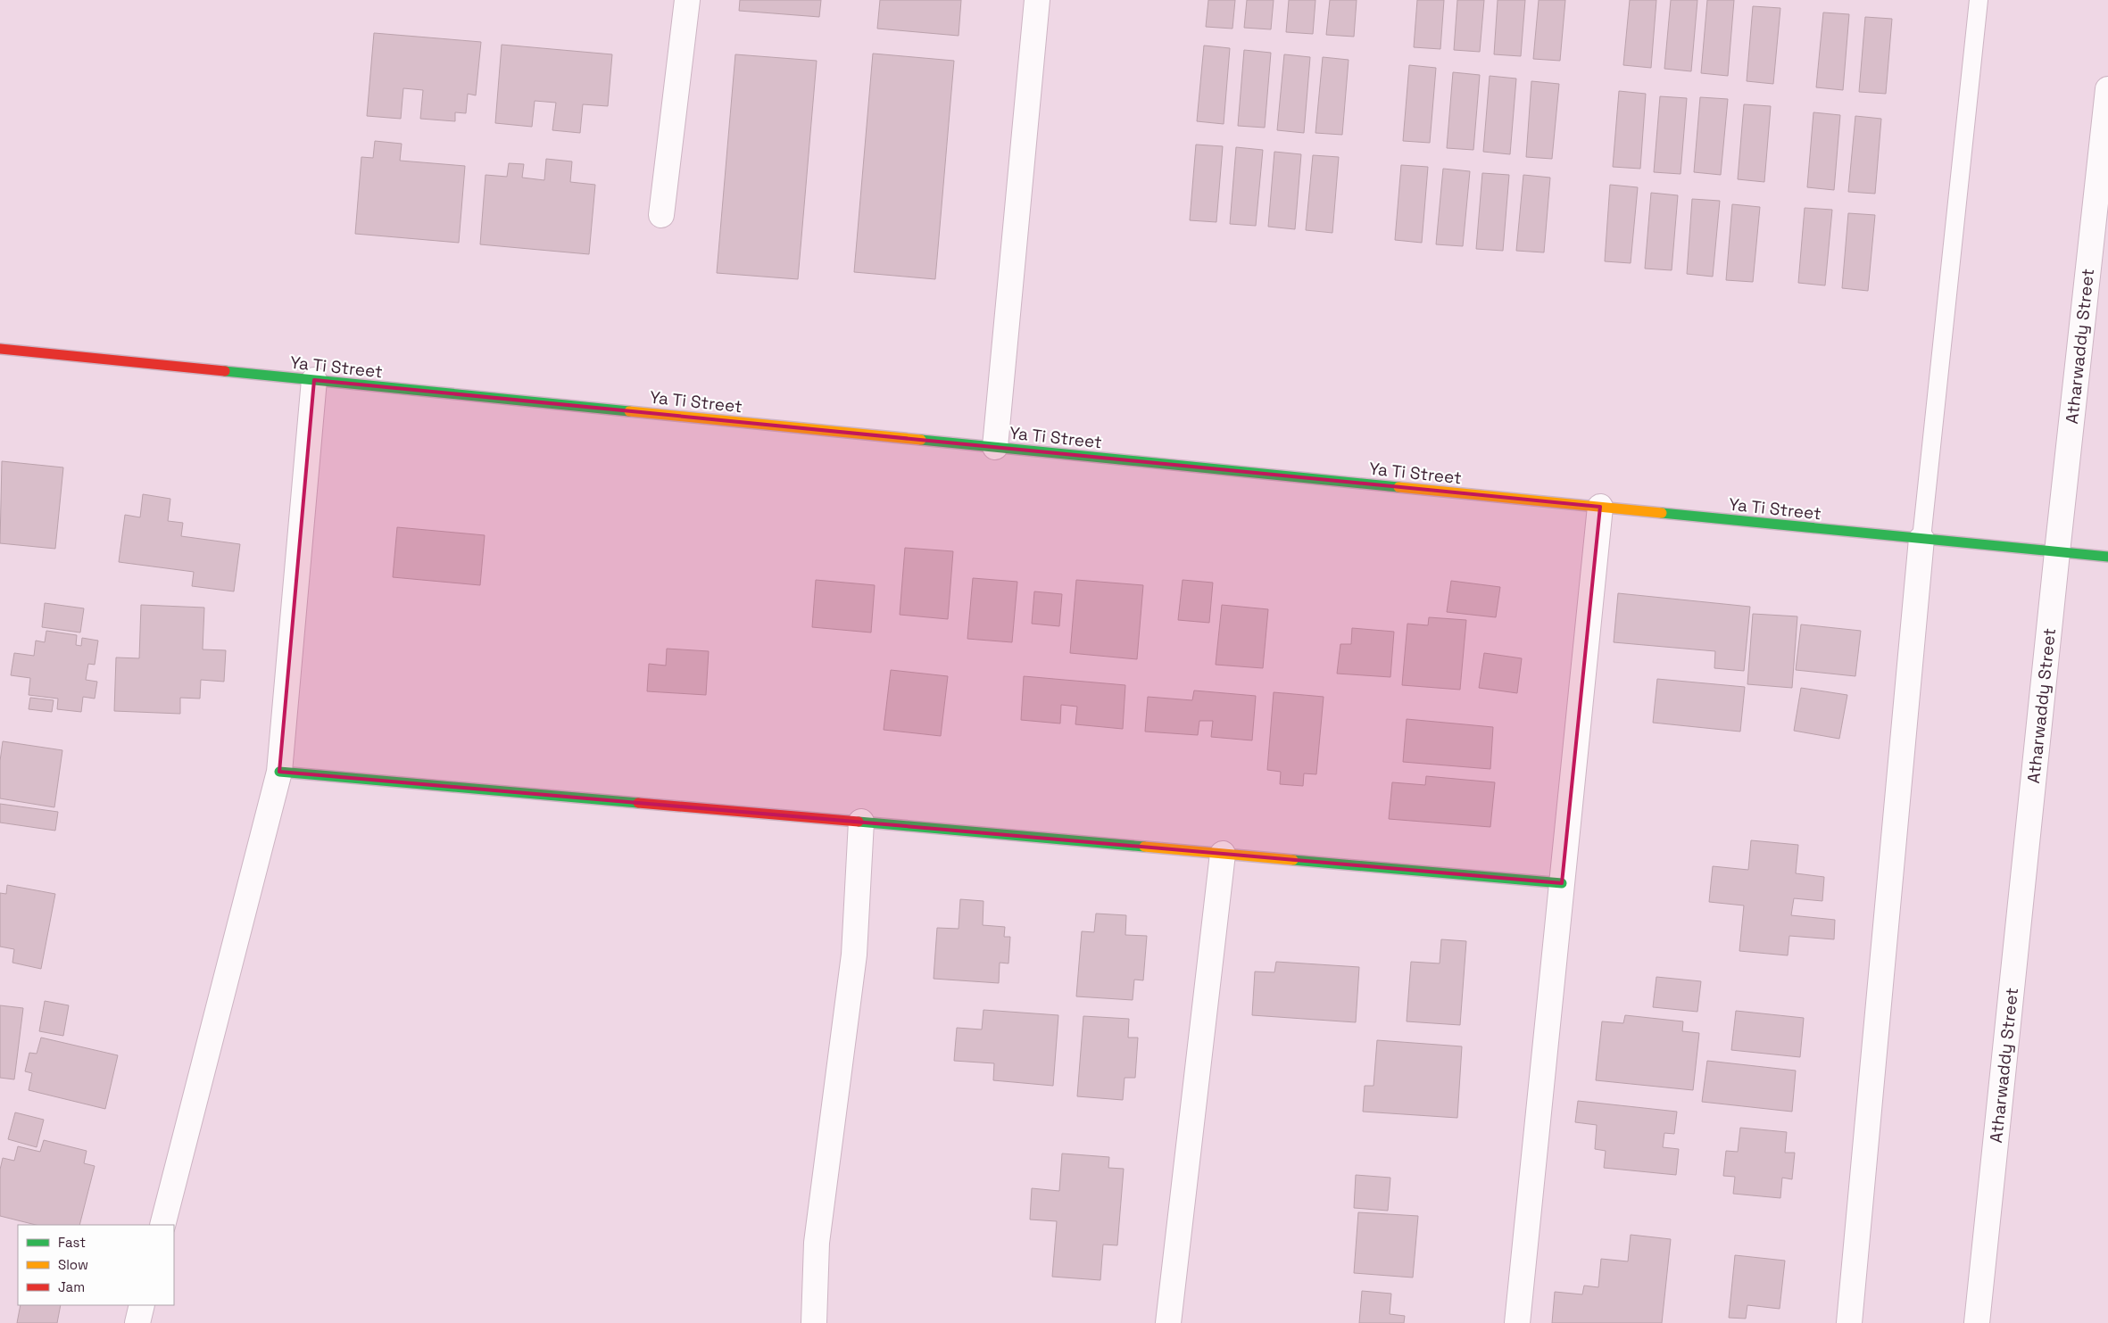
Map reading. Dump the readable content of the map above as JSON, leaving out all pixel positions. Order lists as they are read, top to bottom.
{
  "streets": {
    "street": ["Atharwaddy Street", "Ya Ti Street"]
  },
  "crossings": [
    ["Atharwaddy Street", "Ya Ti Street"]
  ],
  "legend": ["Fast", "Slow", "Jam"]
}
